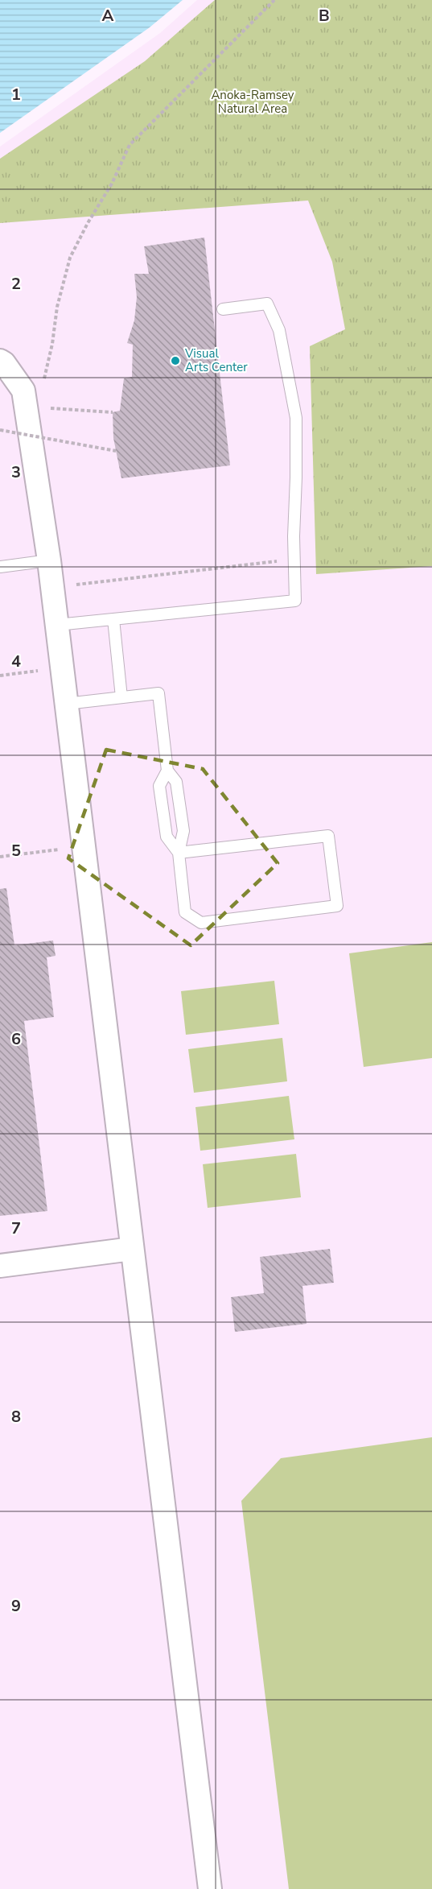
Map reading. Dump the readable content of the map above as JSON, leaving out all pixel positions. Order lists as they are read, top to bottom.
{
  "parks": ["Anoka-Ramsey Natural Area"],
  "places": ["Visual Arts Center"],
  "grid": {
    "columns": ["A", "B"],
    "rows": [
      "1",
      "2",
      "3",
      "4",
      "5",
      "6",
      "7",
      "8",
      "9"
    ]
  }
}
